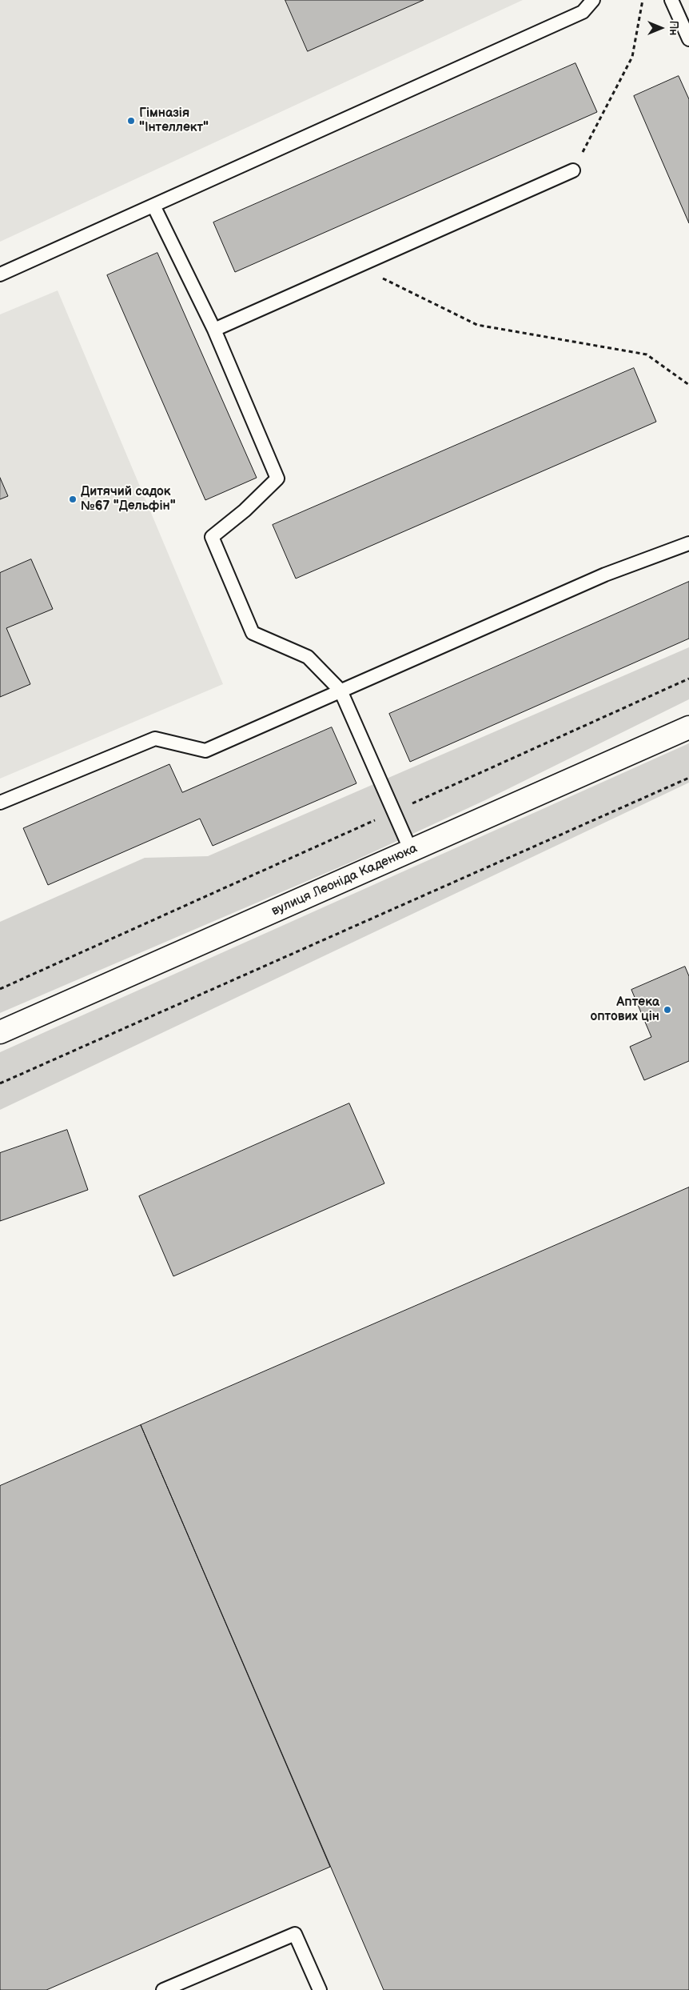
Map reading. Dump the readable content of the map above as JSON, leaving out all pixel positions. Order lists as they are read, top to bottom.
{
  "streets": {
    "street": ["вулиця Леоніда Каденюка"]
  },
  "places": ["Гімназія \"Інтеллект\"", "Дитячий садок №67 \"Дельфін\"", "Аптека оптових цін"],
  "north": "right"
}
